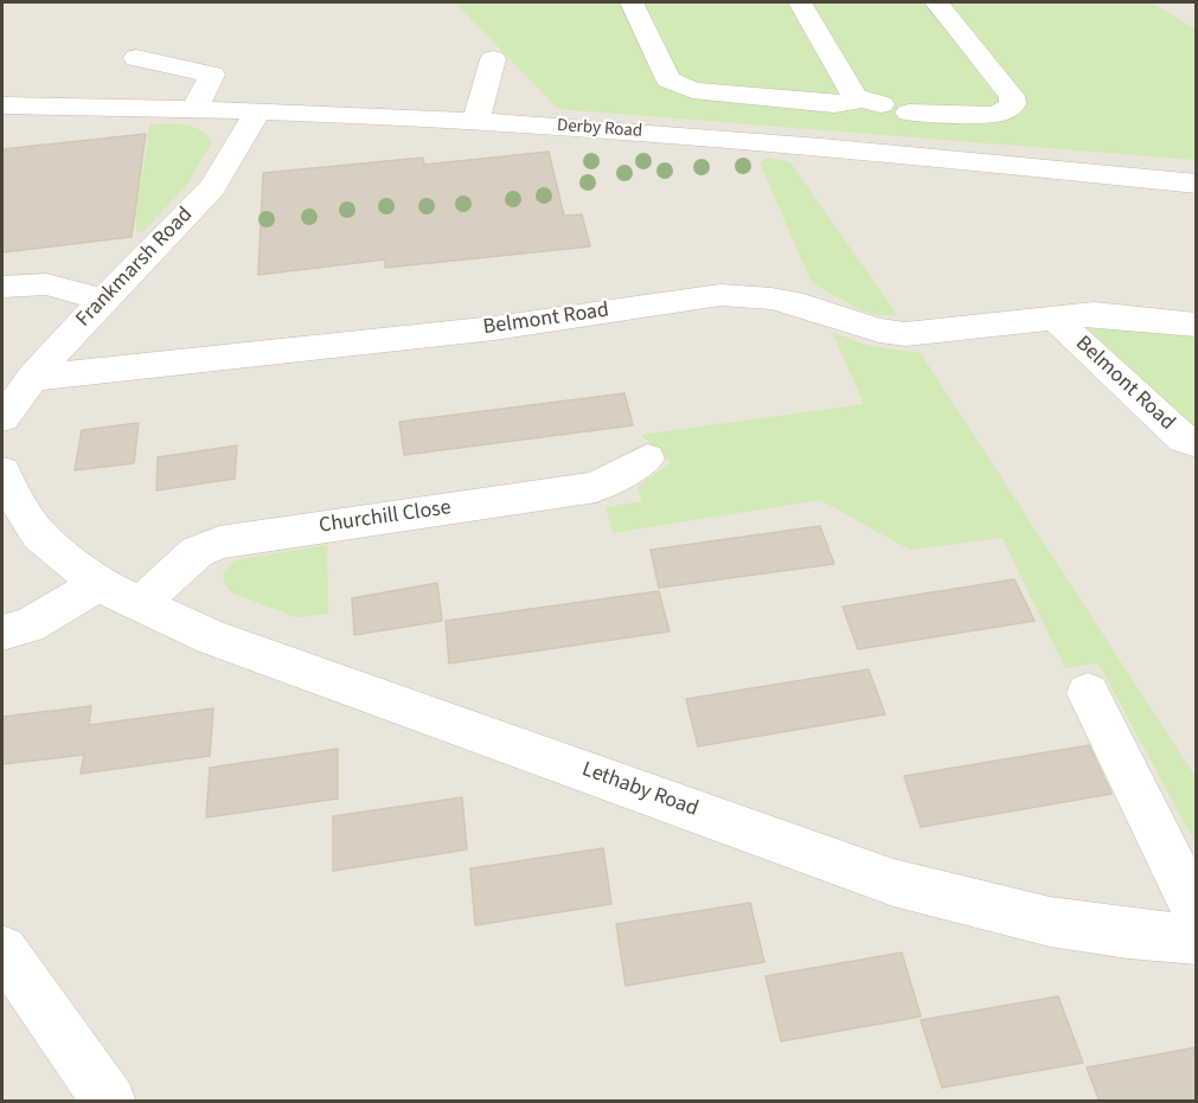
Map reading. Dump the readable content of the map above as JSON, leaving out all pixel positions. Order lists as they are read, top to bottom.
{
  "streets": {
    "street": [
      "Derby Road",
      "Frankmarsh Road",
      "Belmont Road",
      "Churchill Close",
      "Lethaby Road"
    ]
  },
  "crossings": [
    ["Derby Road", "Frankmarsh Road"],
    ["Frankmarsh Road", "Belmont Road"],
    ["Churchill Close", "Lethaby Road"]
  ]
}
